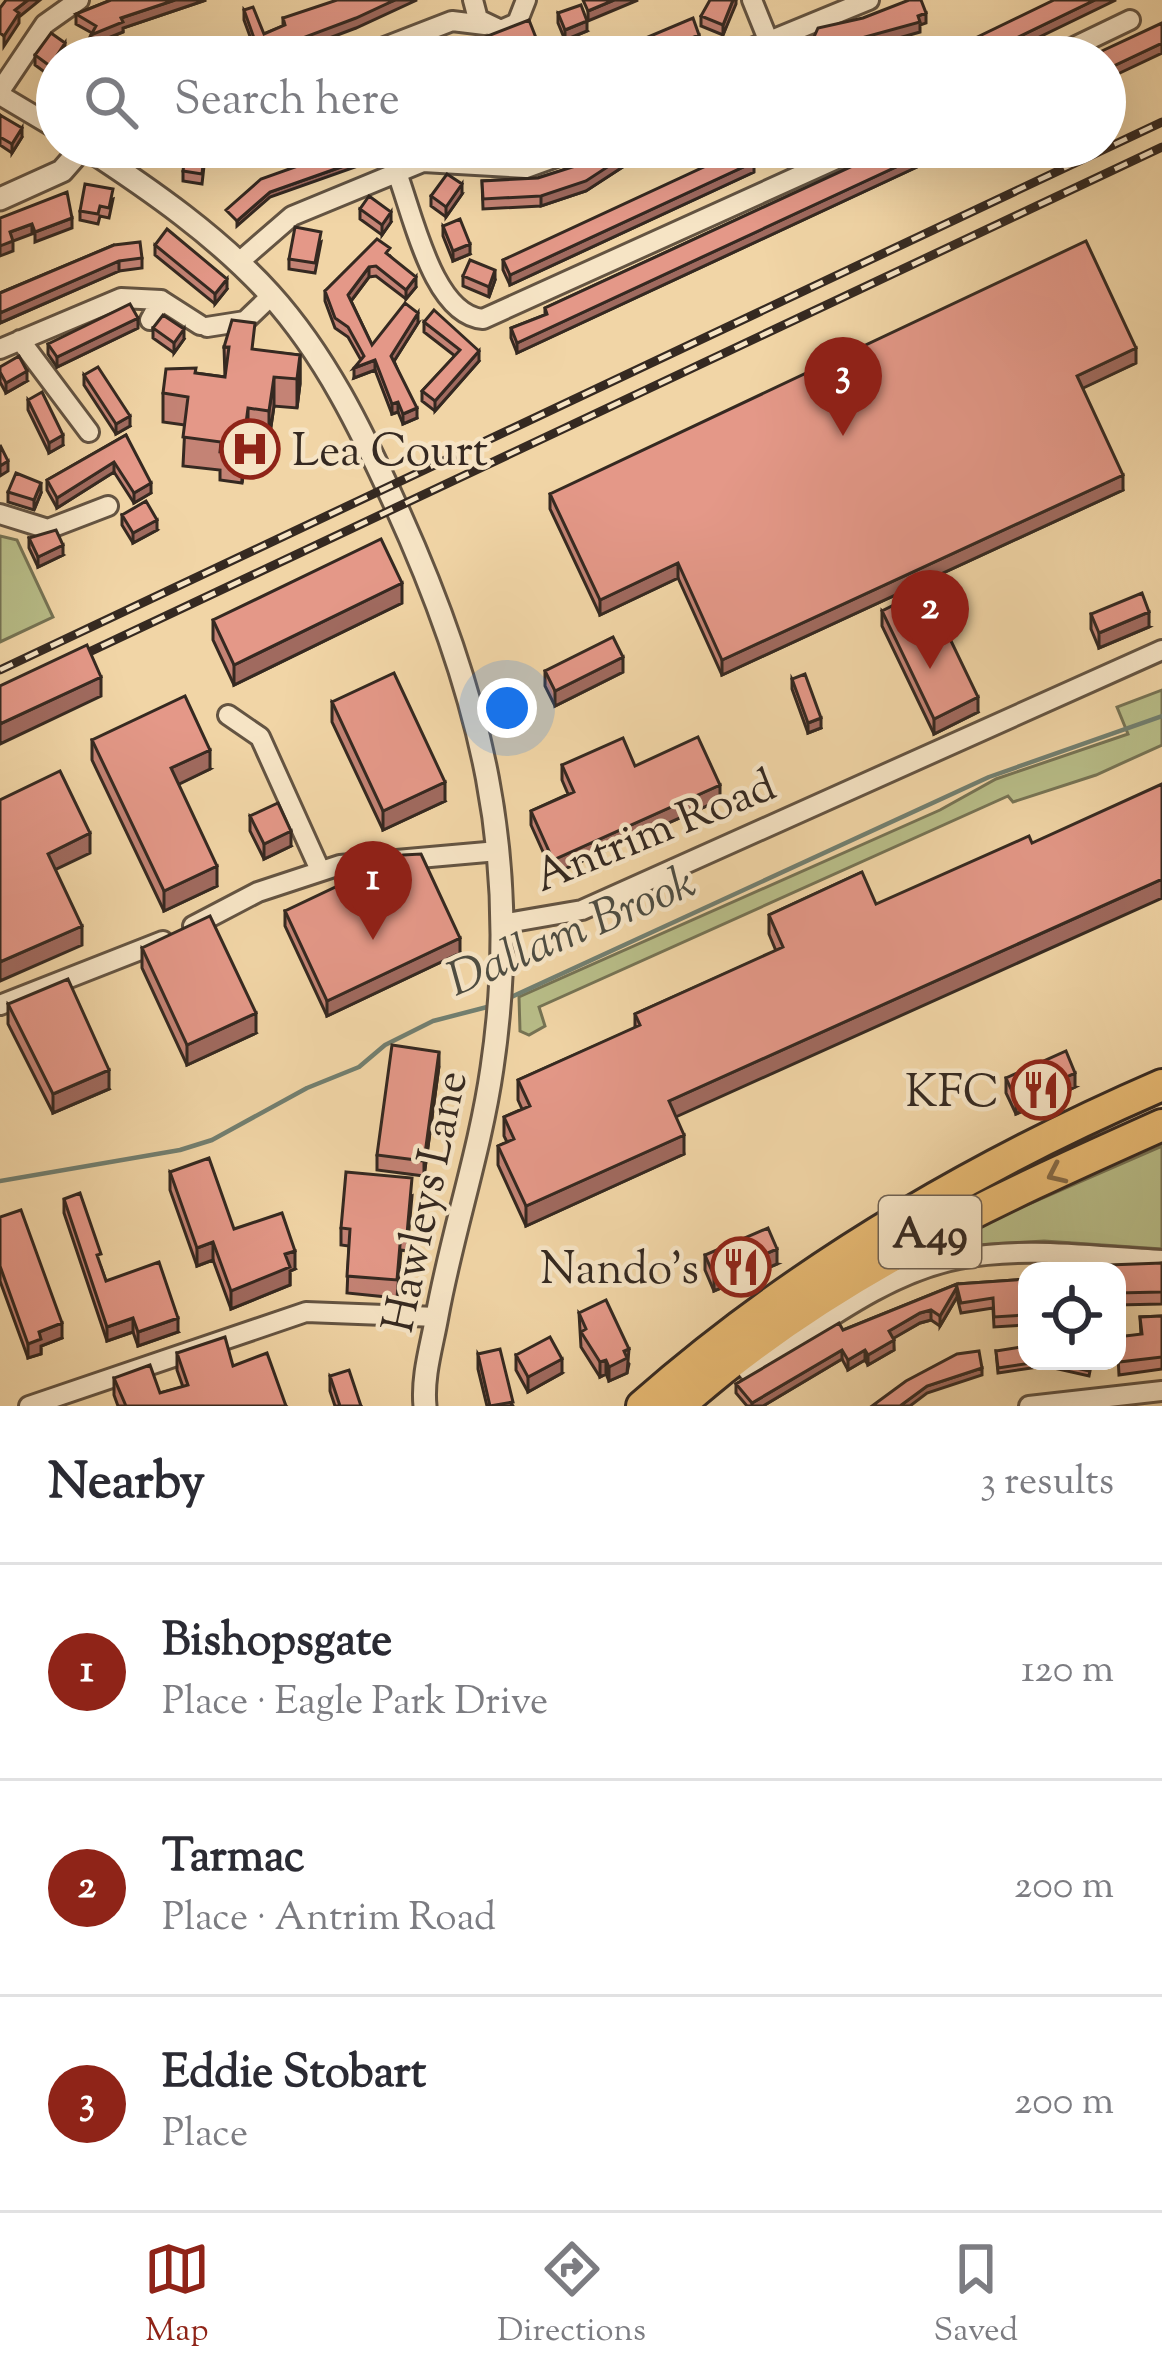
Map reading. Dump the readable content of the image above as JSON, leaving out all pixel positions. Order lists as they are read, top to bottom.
{
  "streets": {
    "highway": ["A49"],
    "street": ["Antrim Road", "Hawleys Lane"]
  },
  "crossings": [
    ["Antrim Road", "Hawleys Lane"]
  ],
  "water": ["Dallam Brook"],
  "places": {
    "hospital": ["Lea Court"],
    "restaurant": ["KFC", "Nando's"]
  },
  "page": {
    "search": "Search here",
    "pins": ["3", "2", "1"],
    "heading": ["Nearby", "3 results"],
    "list": [
      {
        "mark": "1",
        "name": "Bishopsgate",
        "note": "Place · Eagle Park Drive",
        "value": "120 m"
      },
      {
        "mark": "2",
        "name": "Tarmac",
        "note": "Place · Antrim Road",
        "value": "200 m"
      },
      {
        "mark": "3",
        "name": "Eddie Stobart",
        "note": "Place",
        "value": "200 m"
      }
    ],
    "nav": ["Map", "Directions", "Saved"]
  }
}
